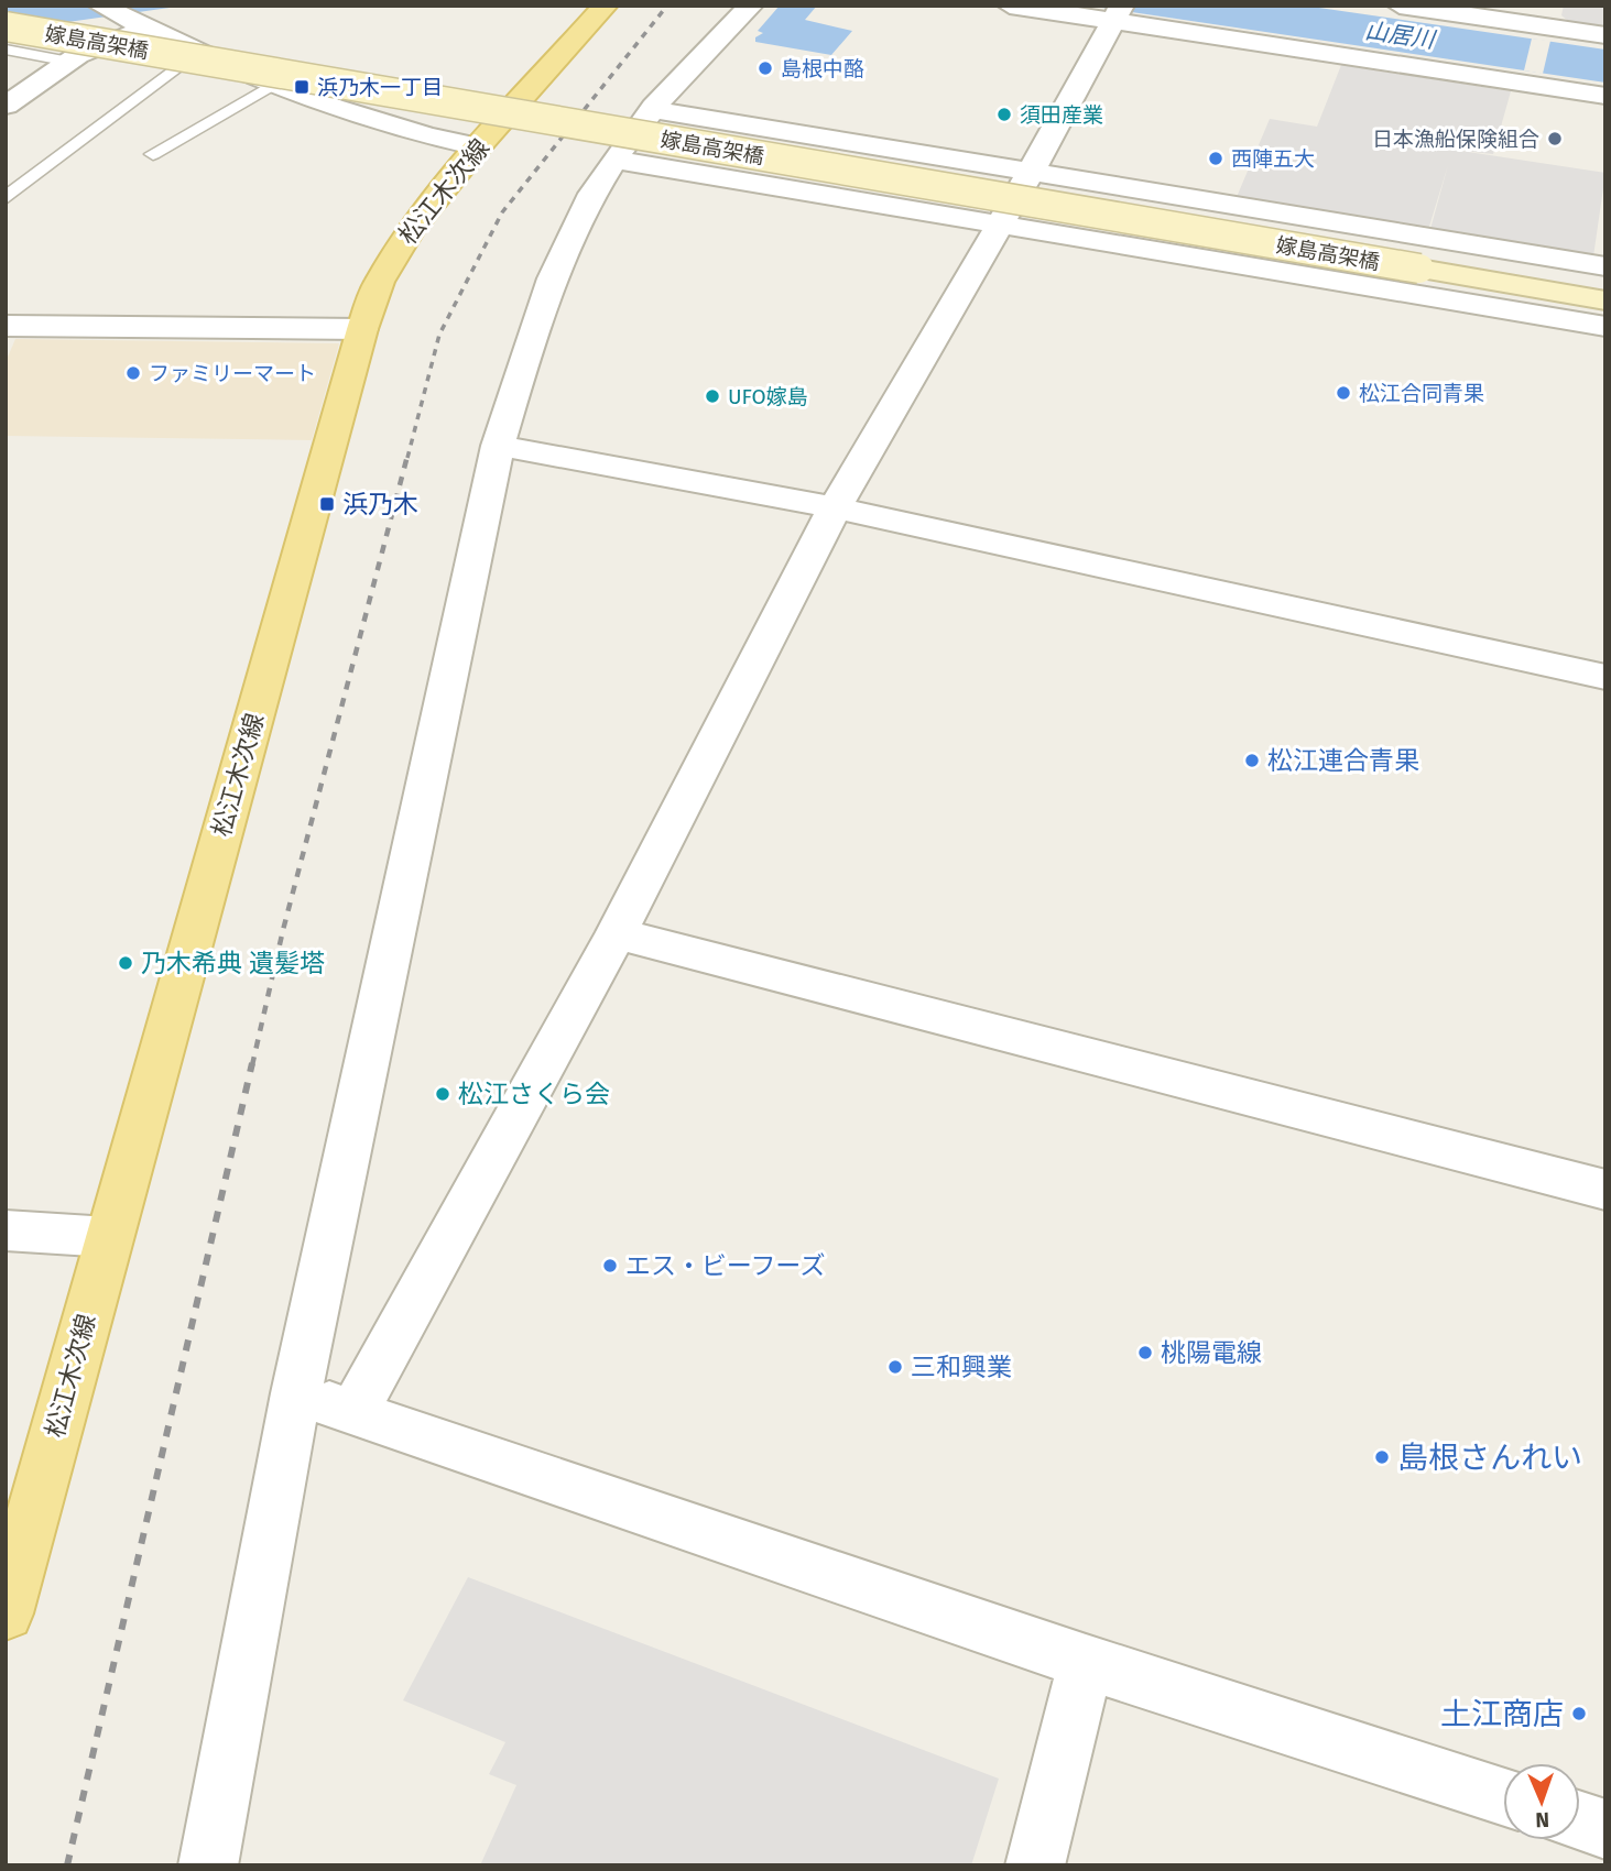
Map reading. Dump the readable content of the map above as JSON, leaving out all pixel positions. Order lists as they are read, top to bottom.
{
  "streets": {
    "main road": ["松江木次線"],
    "street": ["嫁島高架橋"]
  },
  "water": ["山居川"],
  "places": {
    "other": [
      "島根中酪",
      "須田産業",
      "日本漁船保険組合",
      "西陣五大",
      "ファミリーマート",
      "松江合同青果",
      "UFO嫁島",
      "松江連合青果",
      "乃木希典 遺髪塔",
      "松江さくら会",
      "エス・ビーフーズ",
      "桃陽電線",
      "三和興業",
      "島根さんれい",
      "土江商店"
    ],
    "transit": ["浜乃木一丁目", "浜乃木"]
  },
  "north": "bottom"
}
